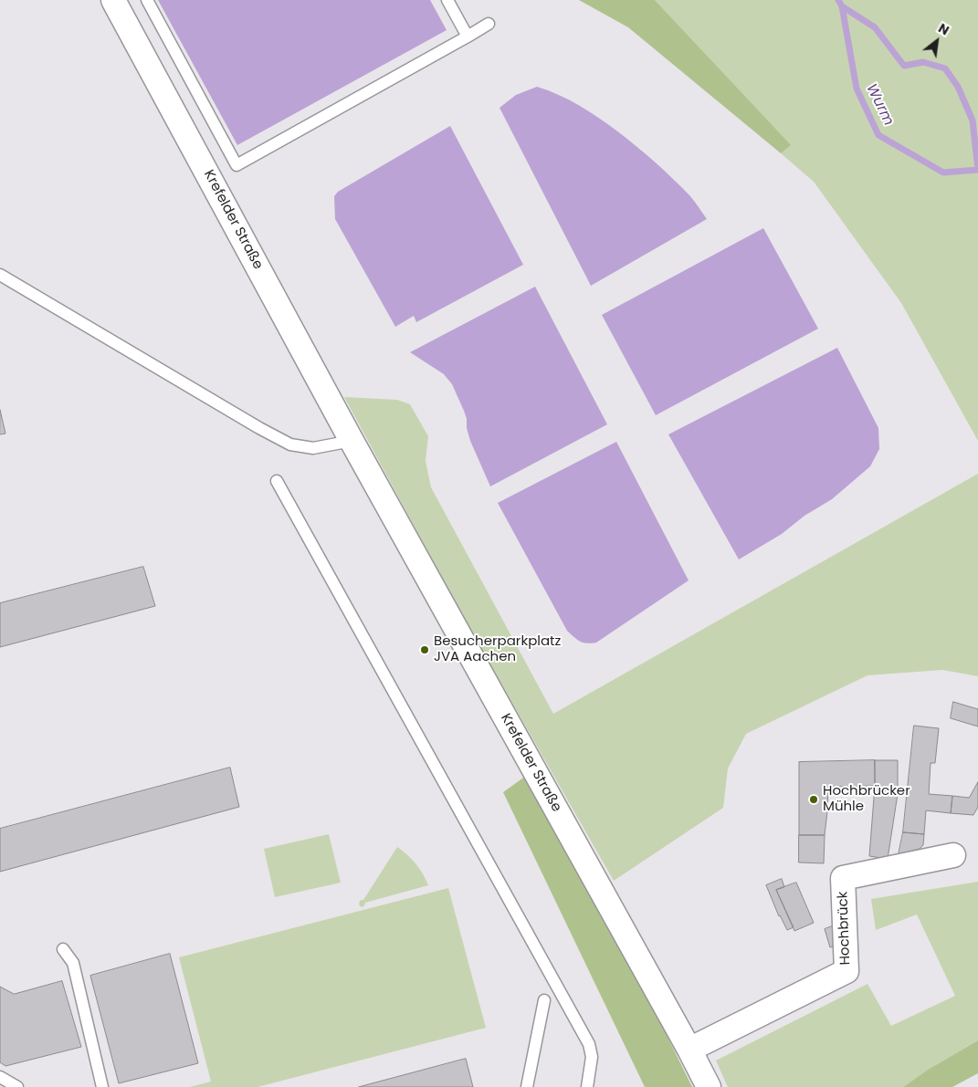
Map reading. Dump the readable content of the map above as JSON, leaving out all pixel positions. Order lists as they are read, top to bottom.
{
  "streets": {
    "street": ["Krefelder Straße", "Hochbrück"]
  },
  "crossings": [
    ["Krefelder Straße", "Hochbrück"]
  ],
  "water": ["Wurm"],
  "places": ["Besucherparkplatz JVA Aachen", "Hochbrücker Mühle"],
  "north": "top right"
}
